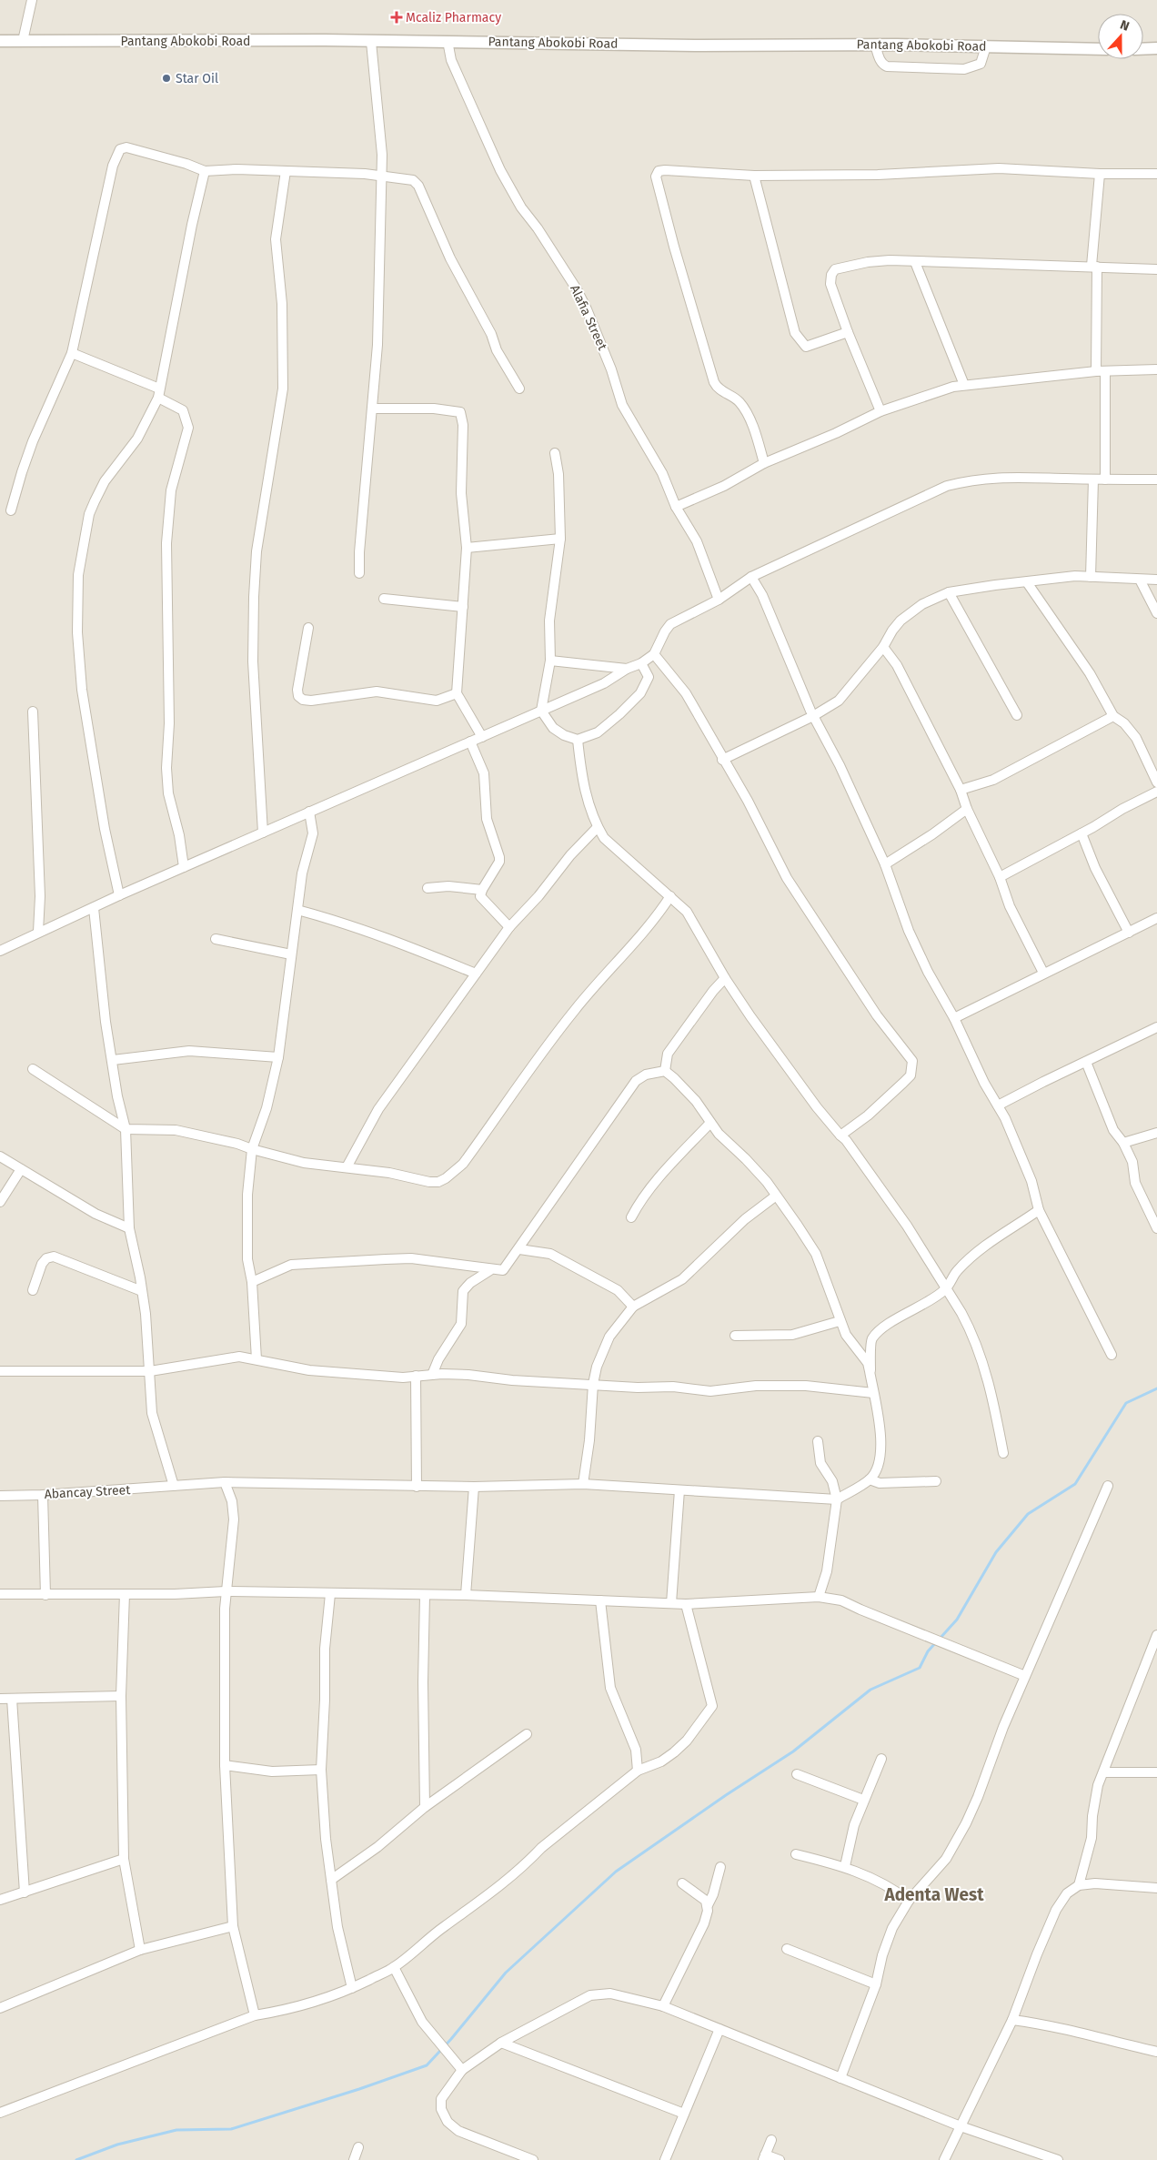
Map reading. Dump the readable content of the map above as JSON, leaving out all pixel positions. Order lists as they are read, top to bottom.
{
  "streets": {
    "street": ["Pantang Abokobi Road", "Alafia Street", "Abancay Street"]
  },
  "crossings": [
    ["Pantang Abokobi Road", "Alafia Street"]
  ],
  "districts": ["Adenta West"],
  "places": {
    "health": ["Mcaliz Pharmacy"],
    "other": ["Star Oil"]
  },
  "north": "top"
}
